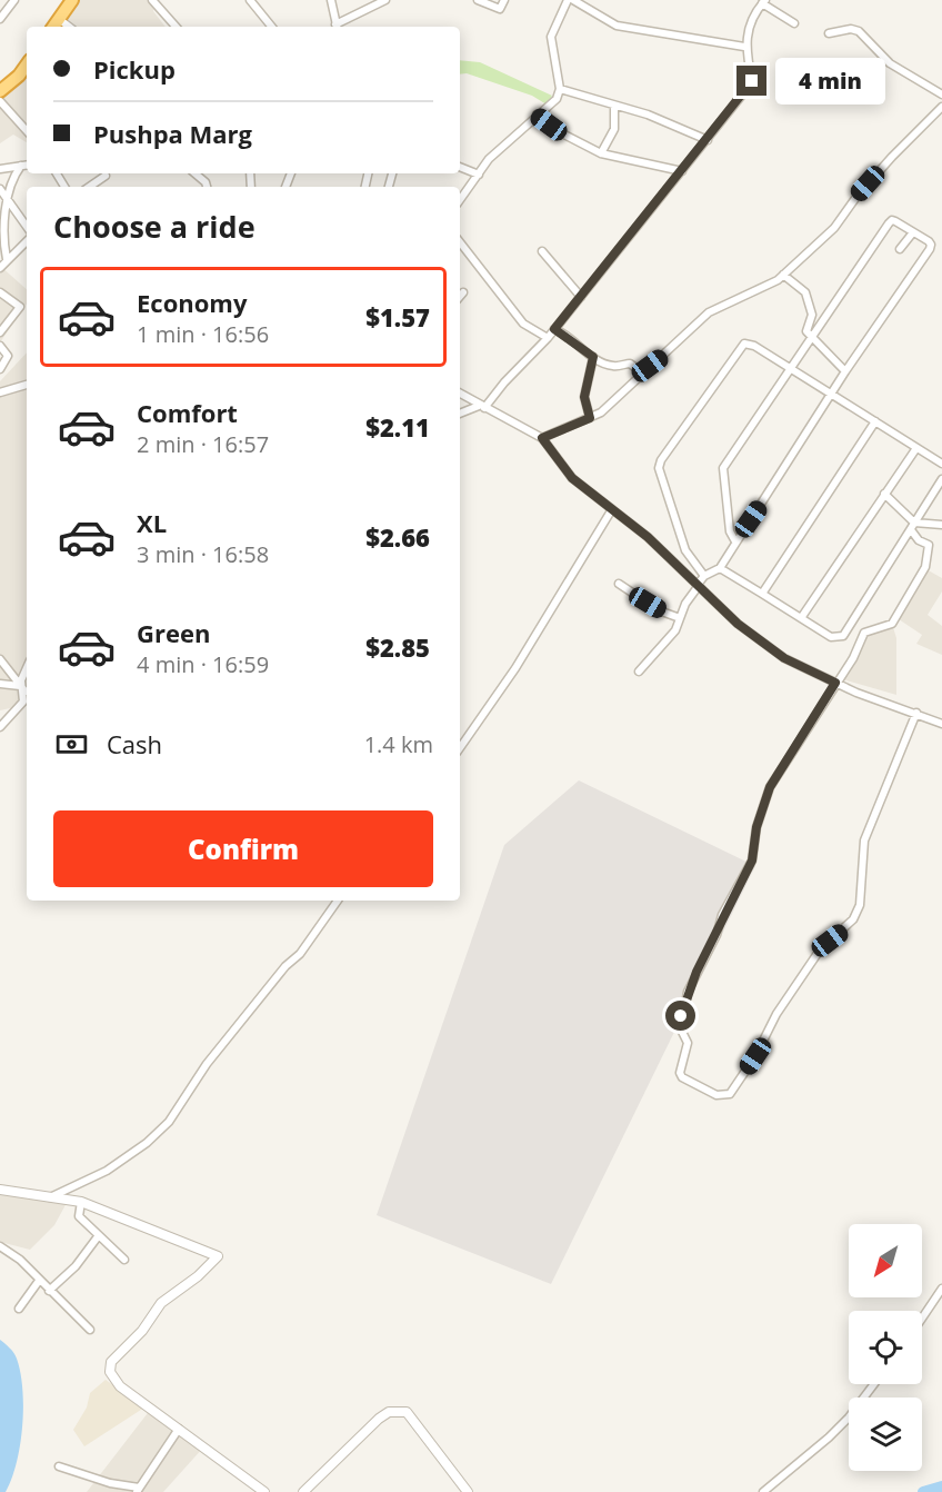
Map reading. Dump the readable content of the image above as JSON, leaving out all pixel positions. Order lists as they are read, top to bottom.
{
  "north": "bottom left",
  "page": {
    "banner": ["Pickup", "Pushpa Marg"],
    "bubble": "4 min",
    "heading": "Choose a ride",
    "list": [
      {
        "name": "Economy",
        "note": "1 min · 16:56",
        "value": "$1.57"
      },
      {
        "name": "Comfort",
        "note": "2 min · 16:57",
        "value": "$2.11"
      },
      {
        "name": "XL",
        "note": "3 min · 16:58",
        "value": "$2.66"
      },
      {
        "name": "Green",
        "note": "4 min · 16:59",
        "value": "$2.85"
      }
    ],
    "pay": ["Cash", "1.4 km"],
    "buttons": "Confirm"
  }
}
